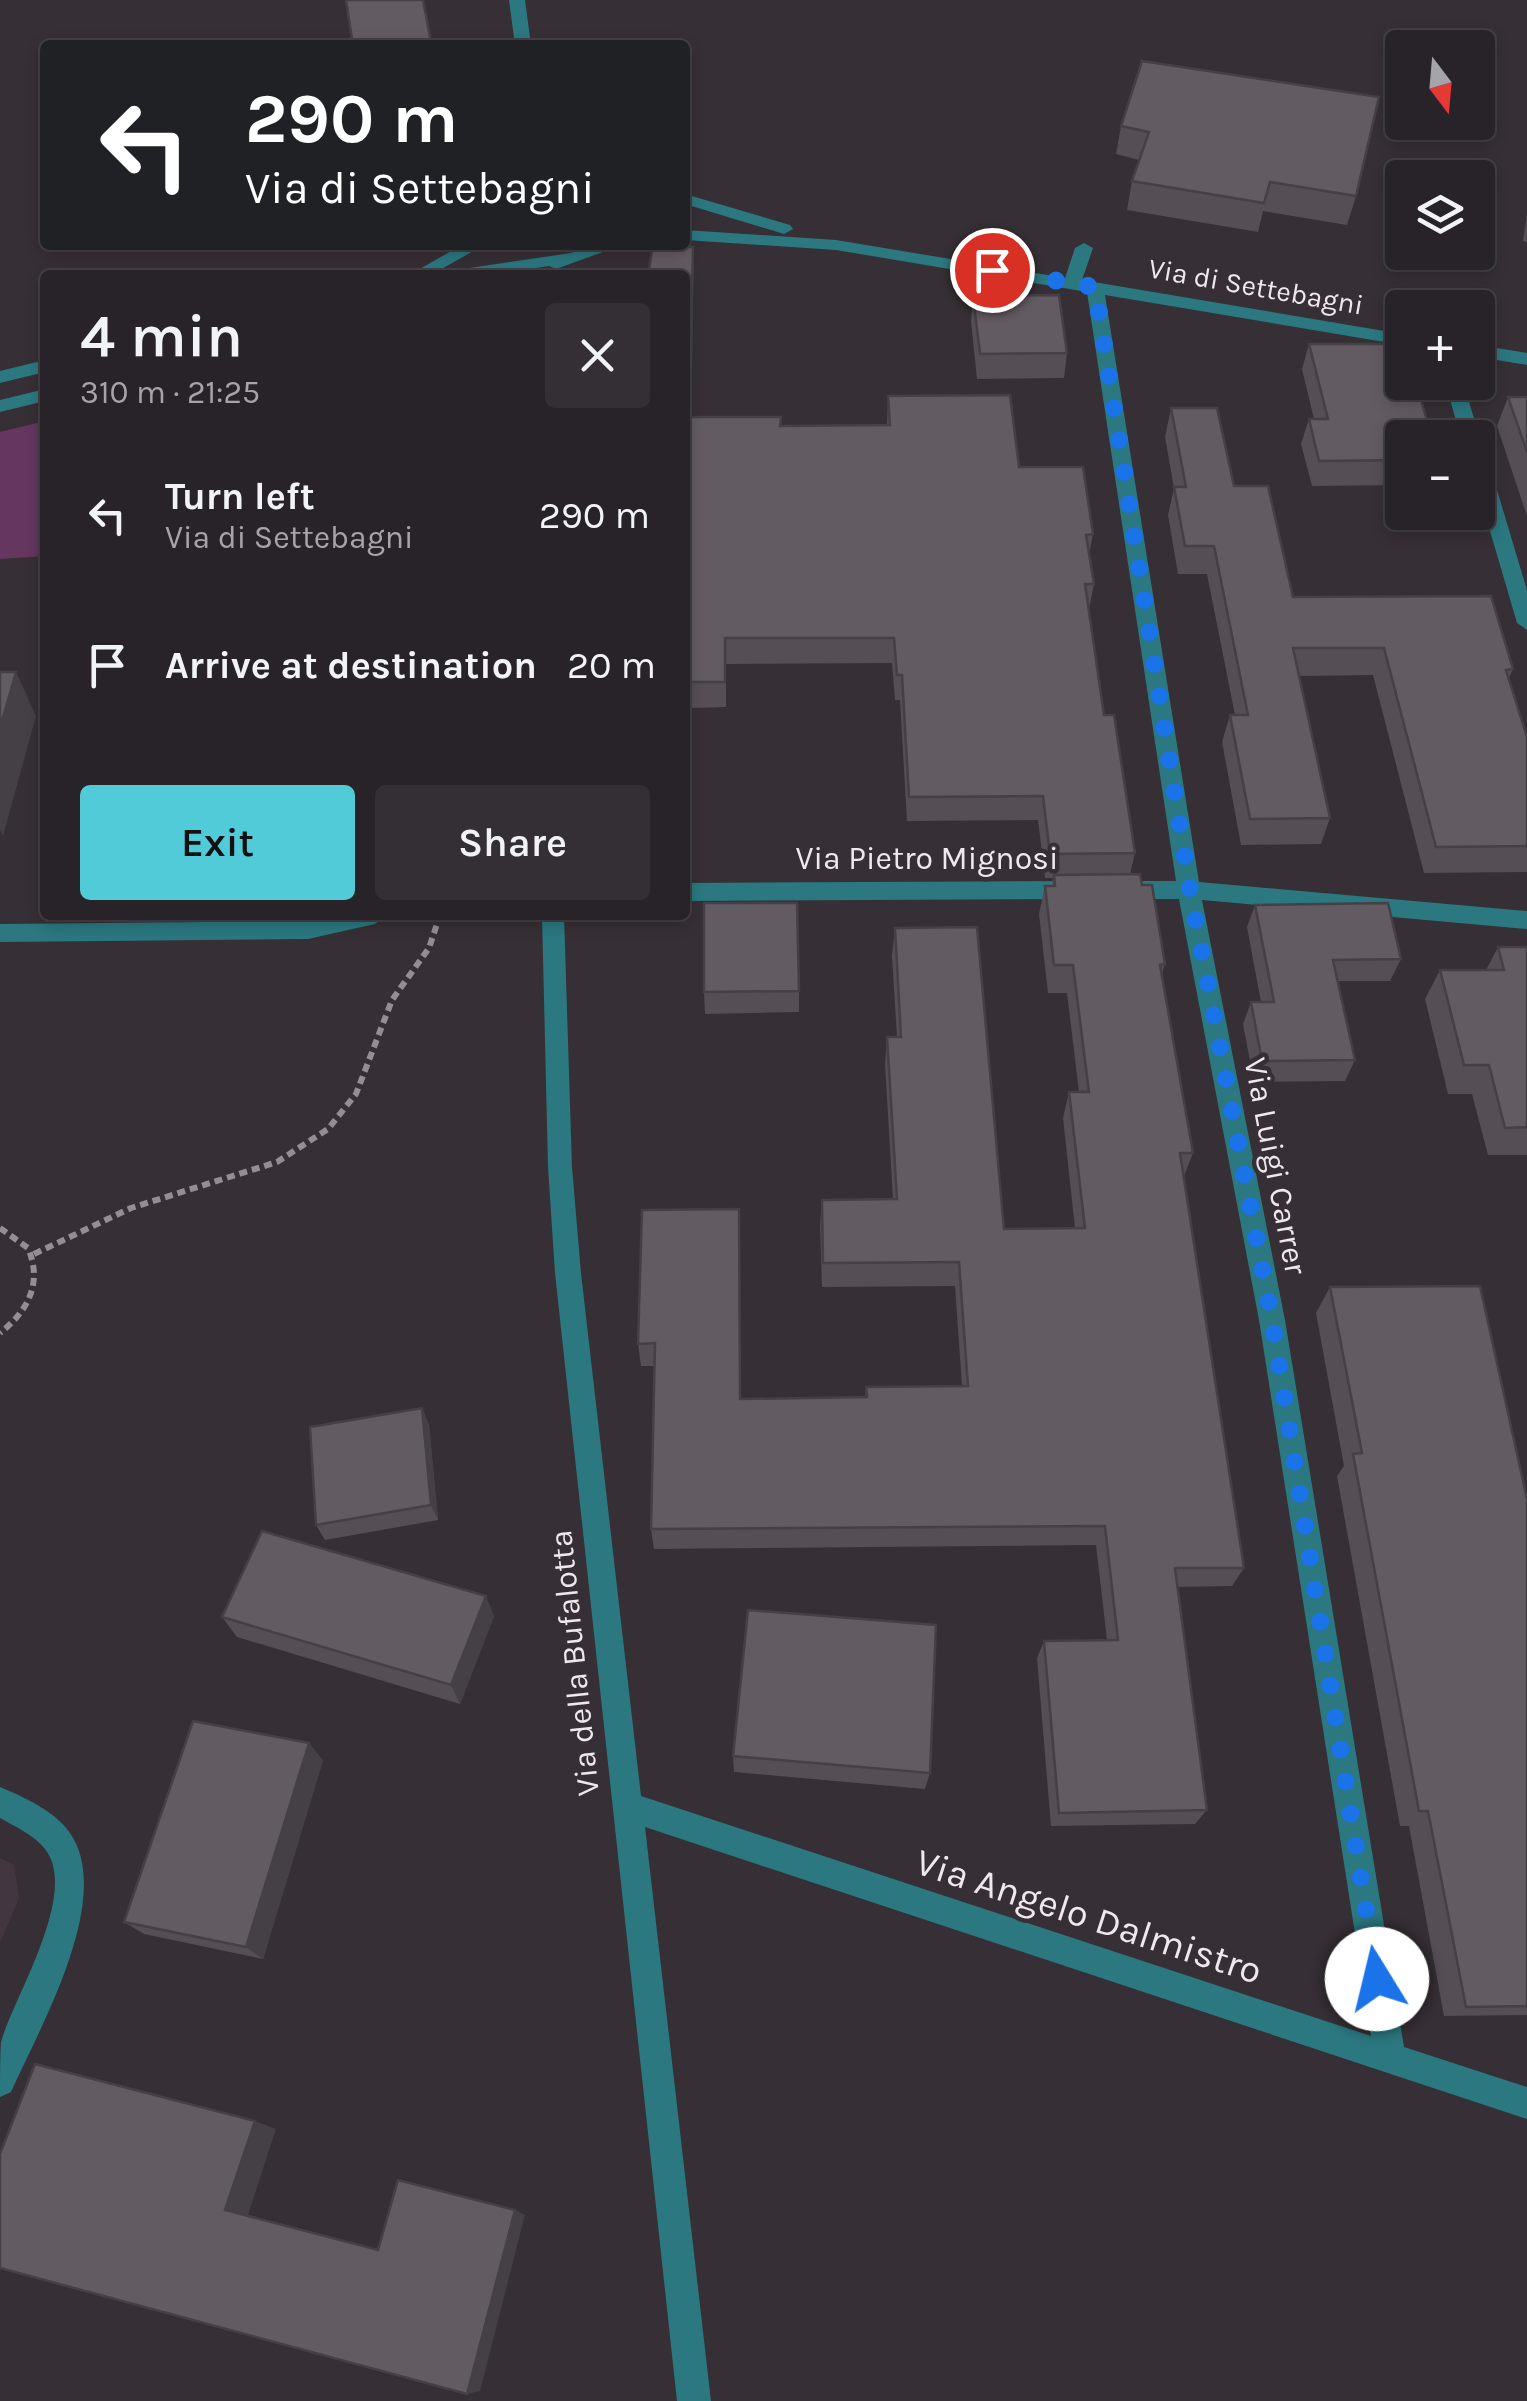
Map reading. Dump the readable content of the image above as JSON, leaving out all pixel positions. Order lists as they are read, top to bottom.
{
  "streets": {
    "street": [
      "Via di Settebagni",
      "Via Pietro Mignosi",
      "Via Luigi Carrer",
      "Via della Bufalotta",
      "Via Angelo Dalmistro"
    ]
  },
  "crossings": [
    ["Via di Settebagni", "Via Luigi Carrer"],
    ["Via Pietro Mignosi", "Via Luigi Carrer"],
    ["Via Luigi Carrer", "Via Angelo Dalmistro"],
    ["Via della Bufalotta", "Via Angelo Dalmistro"]
  ],
  "north": "bottom",
  "page": {
    "map_buttons": ["+", "−"],
    "turn": ["290 m", "Via di Settebagni"],
    "heading": ["4 min", "310 m · 21:25"],
    "list": [
      {
        "name": "Turn left",
        "note": "Via di Settebagni",
        "value": "290 m"
      },
      {
        "name": "Arrive at destination",
        "value": "20 m"
      }
    ],
    "buttons": ["Exit", "Share"]
  }
}
